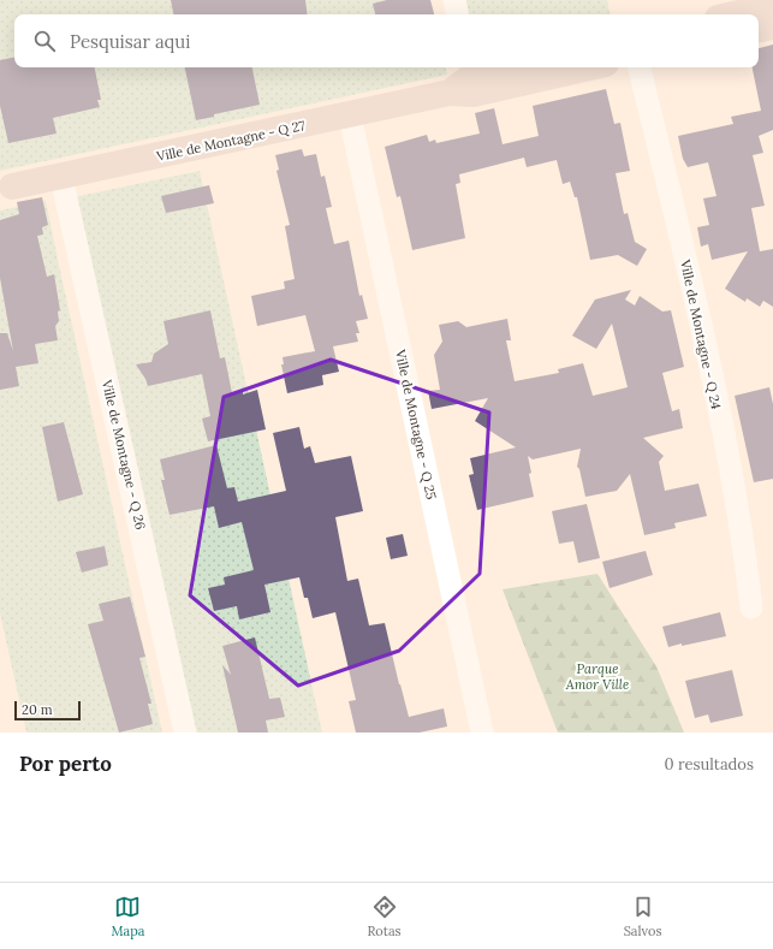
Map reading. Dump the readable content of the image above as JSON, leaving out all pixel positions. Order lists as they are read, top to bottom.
{
  "streets": {
    "street": [
      "Ville de Montagne - Q 27",
      "Ville de Montagne - Q 24",
      "Ville de Montagne - Q 25",
      "Ville de Montagne - Q 26"
    ]
  },
  "crossings": [
    ["Ville de Montagne - Q 27", "Ville de Montagne - Q 25"],
    ["Ville de Montagne - Q 27", "Ville de Montagne - Q 26"]
  ],
  "parks": ["Parque Amor Ville"],
  "scale_bar": "20 m",
  "page": {
    "search": "Pesquisar aqui",
    "scale": "20 m",
    "heading": ["Por perto", "0 resultados"],
    "nav": ["Mapa", "Rotas", "Salvos"]
  }
}
